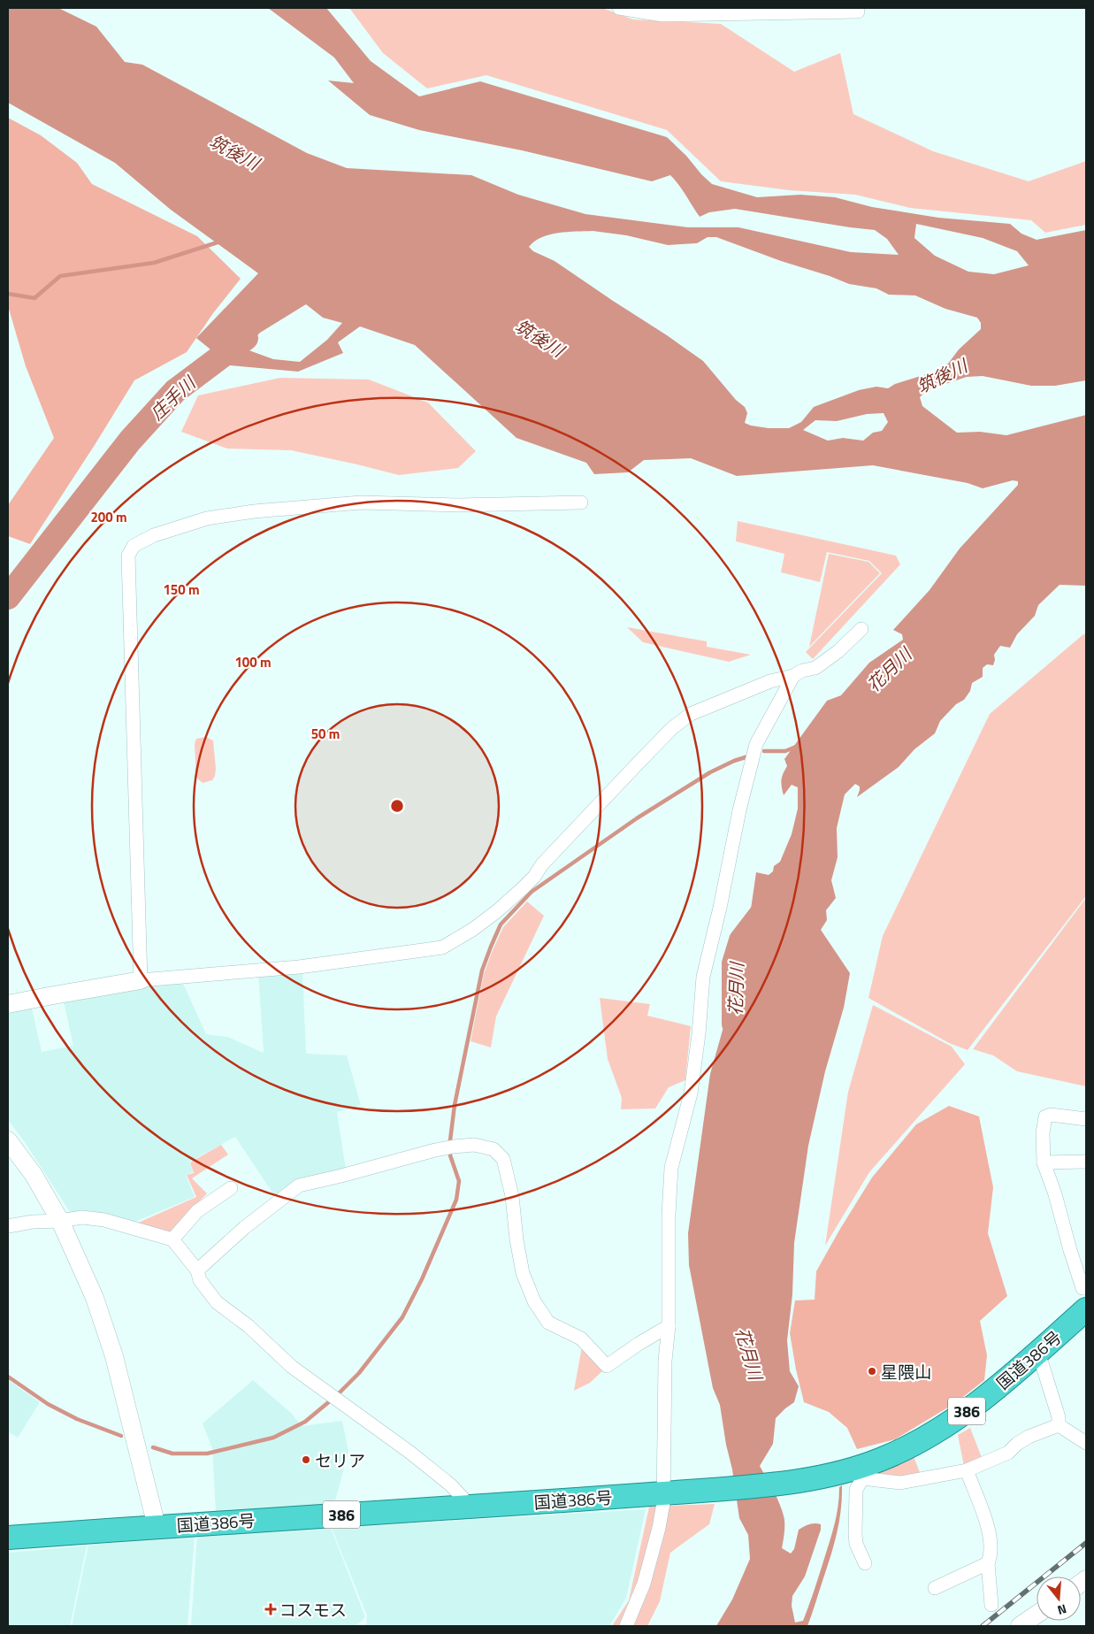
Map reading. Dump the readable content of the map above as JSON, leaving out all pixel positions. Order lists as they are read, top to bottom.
{
  "streets": {
    "highway": ["国道386号", "386"]
  },
  "water": ["筑後川", "庄手川", "花月川"],
  "places": {
    "other": ["星隈山", "セリア"],
    "health": ["コスモス"]
  },
  "north": "bottom",
  "rings": [
    "200 m",
    "150 m",
    "100 m",
    "50 m"
  ]
}
